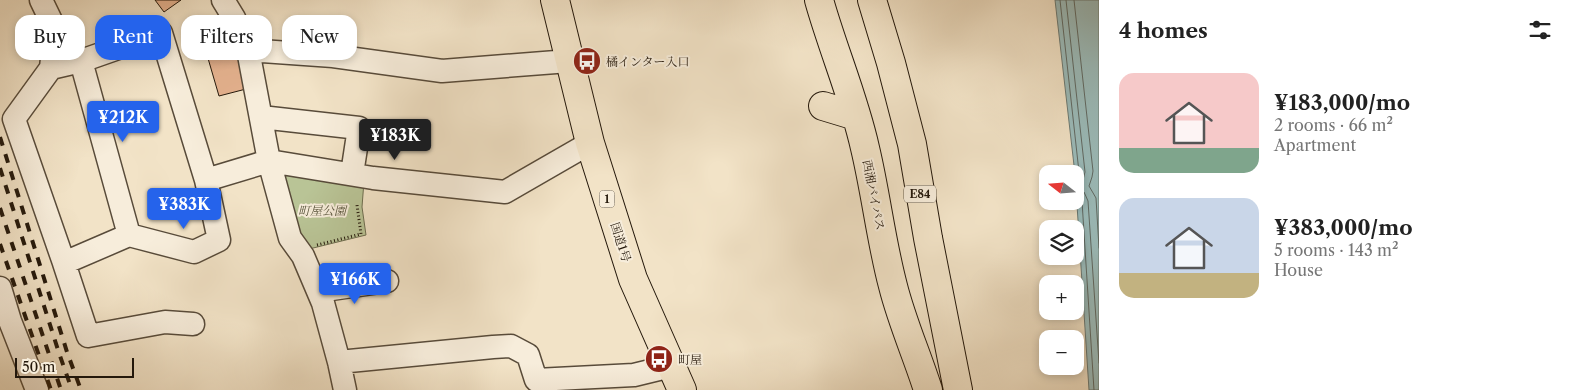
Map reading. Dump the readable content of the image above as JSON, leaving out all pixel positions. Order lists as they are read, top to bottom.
{
  "streets": {
    "highway": [
      "E84",
      "西湘バイパス",
      "1",
      "国道1号"
    ]
  },
  "parks": ["町屋公園"],
  "places": {
    "bus stop": ["橘インター入口", "町屋"]
  },
  "scale_bar": "50 m",
  "north": "left",
  "page": {
    "heading": "4 homes",
    "chip": [
      "Buy",
      "Rent",
      "Filters",
      "New"
    ],
    "list": [
      {
        "name": "¥183,000/mo",
        "note": "2 rooms · 66 m² · Apartment"
      },
      {
        "name": "¥383,000/mo",
        "note": "5 rooms · 143 m² · House"
      }
    ],
    "price": [
      "¥212K",
      "¥183K",
      "¥383K",
      "¥166K"
    ],
    "map_buttons": ["+", "−"],
    "scale": "50 m"
  }
}
